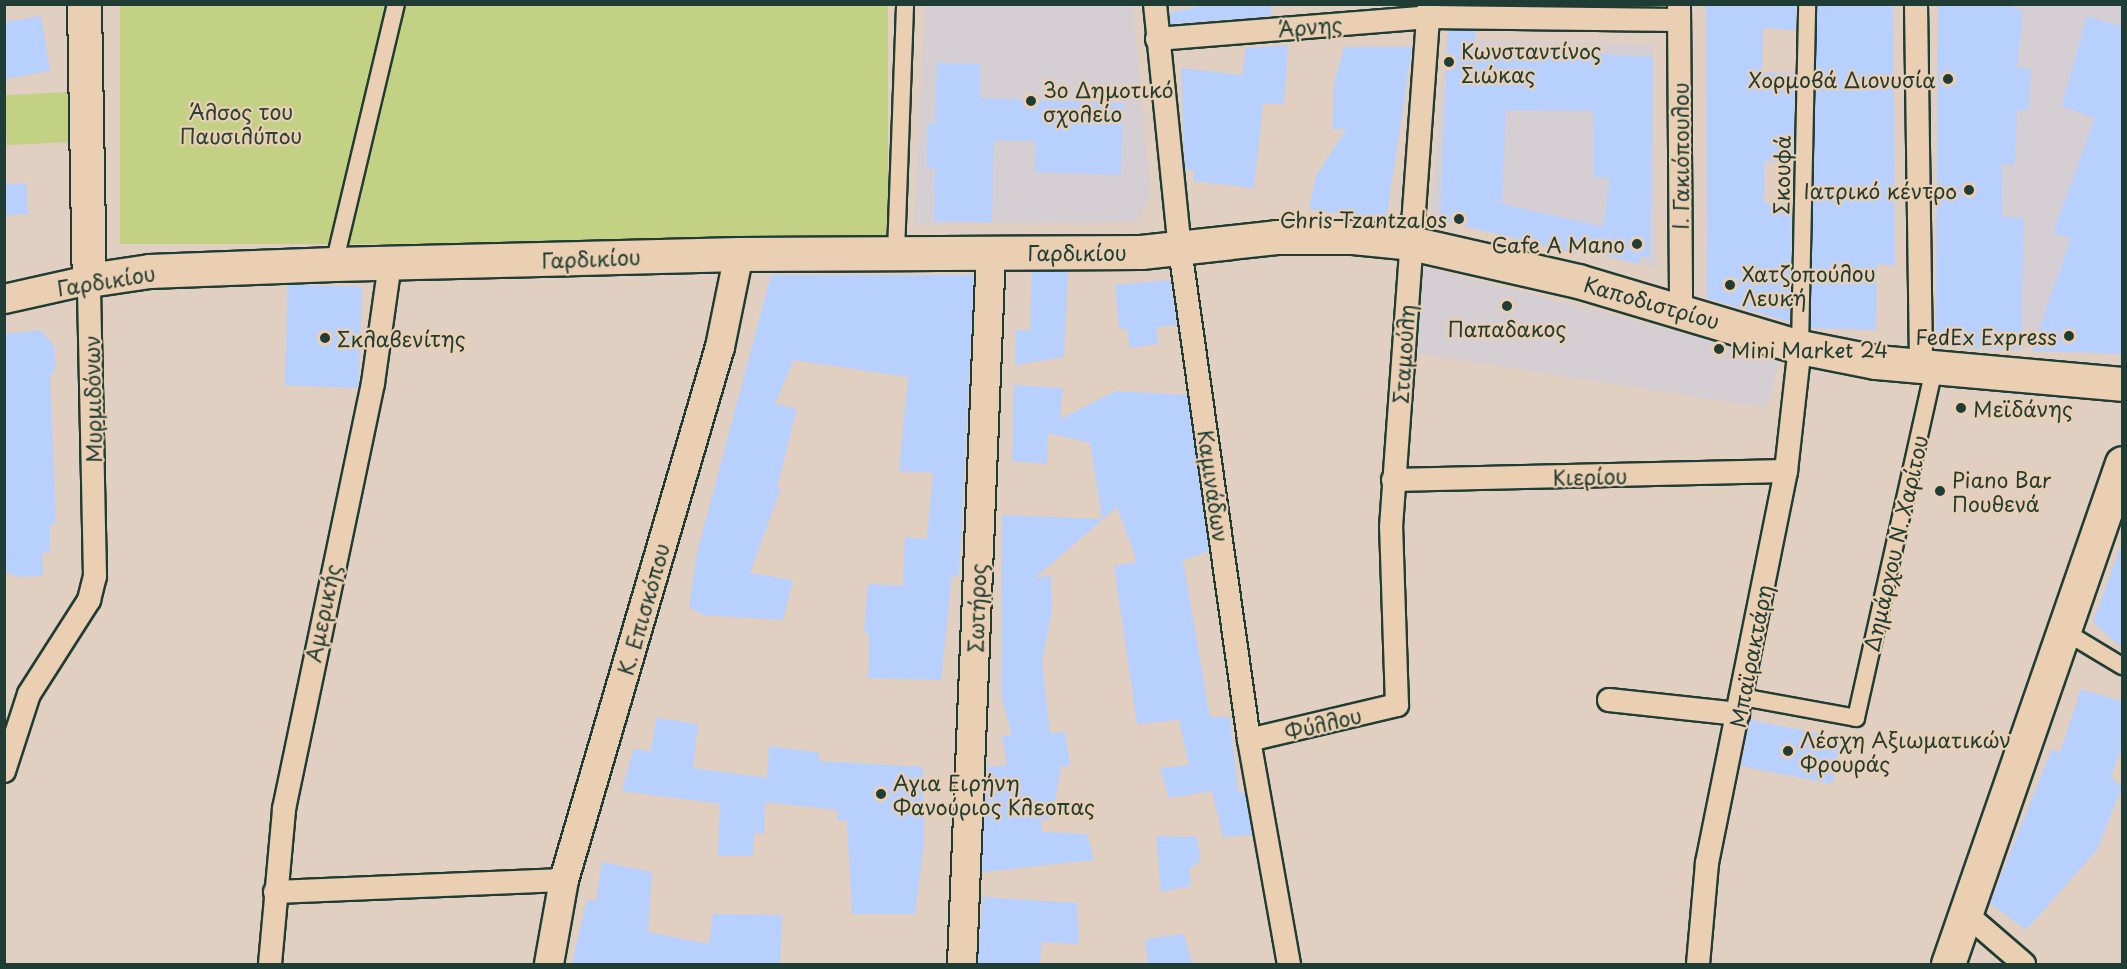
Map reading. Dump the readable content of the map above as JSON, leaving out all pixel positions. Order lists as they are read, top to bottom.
{
  "streets": {
    "main road": ["Γαρδικίου", "Καποδιστρίου", "Μυρμιδόνων"],
    "street": [
      "Άρνης",
      "Ι. Γακιόπουλου",
      "Σκουφά",
      "Σταμούλη",
      "Κιερίου",
      "Καμινάδων",
      "Δημάρχου Ν. Χαρίτου",
      "Σωτήρος",
      "Κ. Επισκόπου",
      "Αμερικής",
      "Μπαϊρακτάρη",
      "Φύλλου"
    ]
  },
  "crossings": [
    ["Άρνης", "Ι. Γακιόπουλου"],
    ["Άρνης", "Σταμούλη"],
    ["Άρνης", "Καμινάδων"],
    ["Ι. Γακιόπουλου", "Καποδιστρίου"],
    ["Σκουφά", "Καποδιστρίου"],
    ["Σκουφά", "Μπαϊρακτάρη"],
    ["Γαρδικίου", "Καποδιστρίου"],
    ["Γαρδικίου", "Μυρμιδόνων"],
    ["Γαρδικίου", "Καμινάδων"],
    ["Γαρδικίου", "Σωτήρος"],
    ["Γαρδικίου", "Κ. Επισκόπου"],
    ["Γαρδικίου", "Αμερικής"],
    ["Καποδιστρίου", "Σταμούλη"],
    ["Καποδιστρίου", "Καμινάδων"],
    ["Καποδιστρίου", "Δημάρχου Ν. Χαρίτου"],
    ["Καποδιστρίου", "Μπαϊρακτάρη"],
    ["Σταμούλη", "Κιερίου"],
    ["Σταμούλη", "Φύλλου"],
    ["Κιερίου", "Μπαϊρακτάρη"],
    ["Καμινάδων", "Φύλλου"],
    ["Δημάρχου Ν. Χαρίτου", "Μπαϊρακτάρη"]
  ],
  "parks": ["Άλσος του Παυσιλύπου"],
  "places": [
    "Κωνσταντίνος Σιώκας",
    "Χορμοβά Διονυσία",
    "3ο Δημοτικό σχολείο",
    "Ιατρικό κέντρο",
    "Chris Tzantzalos",
    "Cafe A Mano",
    "Χατζοπούλου Λευκή",
    "Παπαδακος",
    "FedEx Express",
    "Σκλαβενίτης",
    "Mini Market 24",
    "Μεϊδάνης",
    "Piano Bar Πουθενά",
    "Λέσχη Αξιωματικών Φρουράς",
    "Αγια Ειρήνη Φανούριος Κλεοπας"
  ]
}
